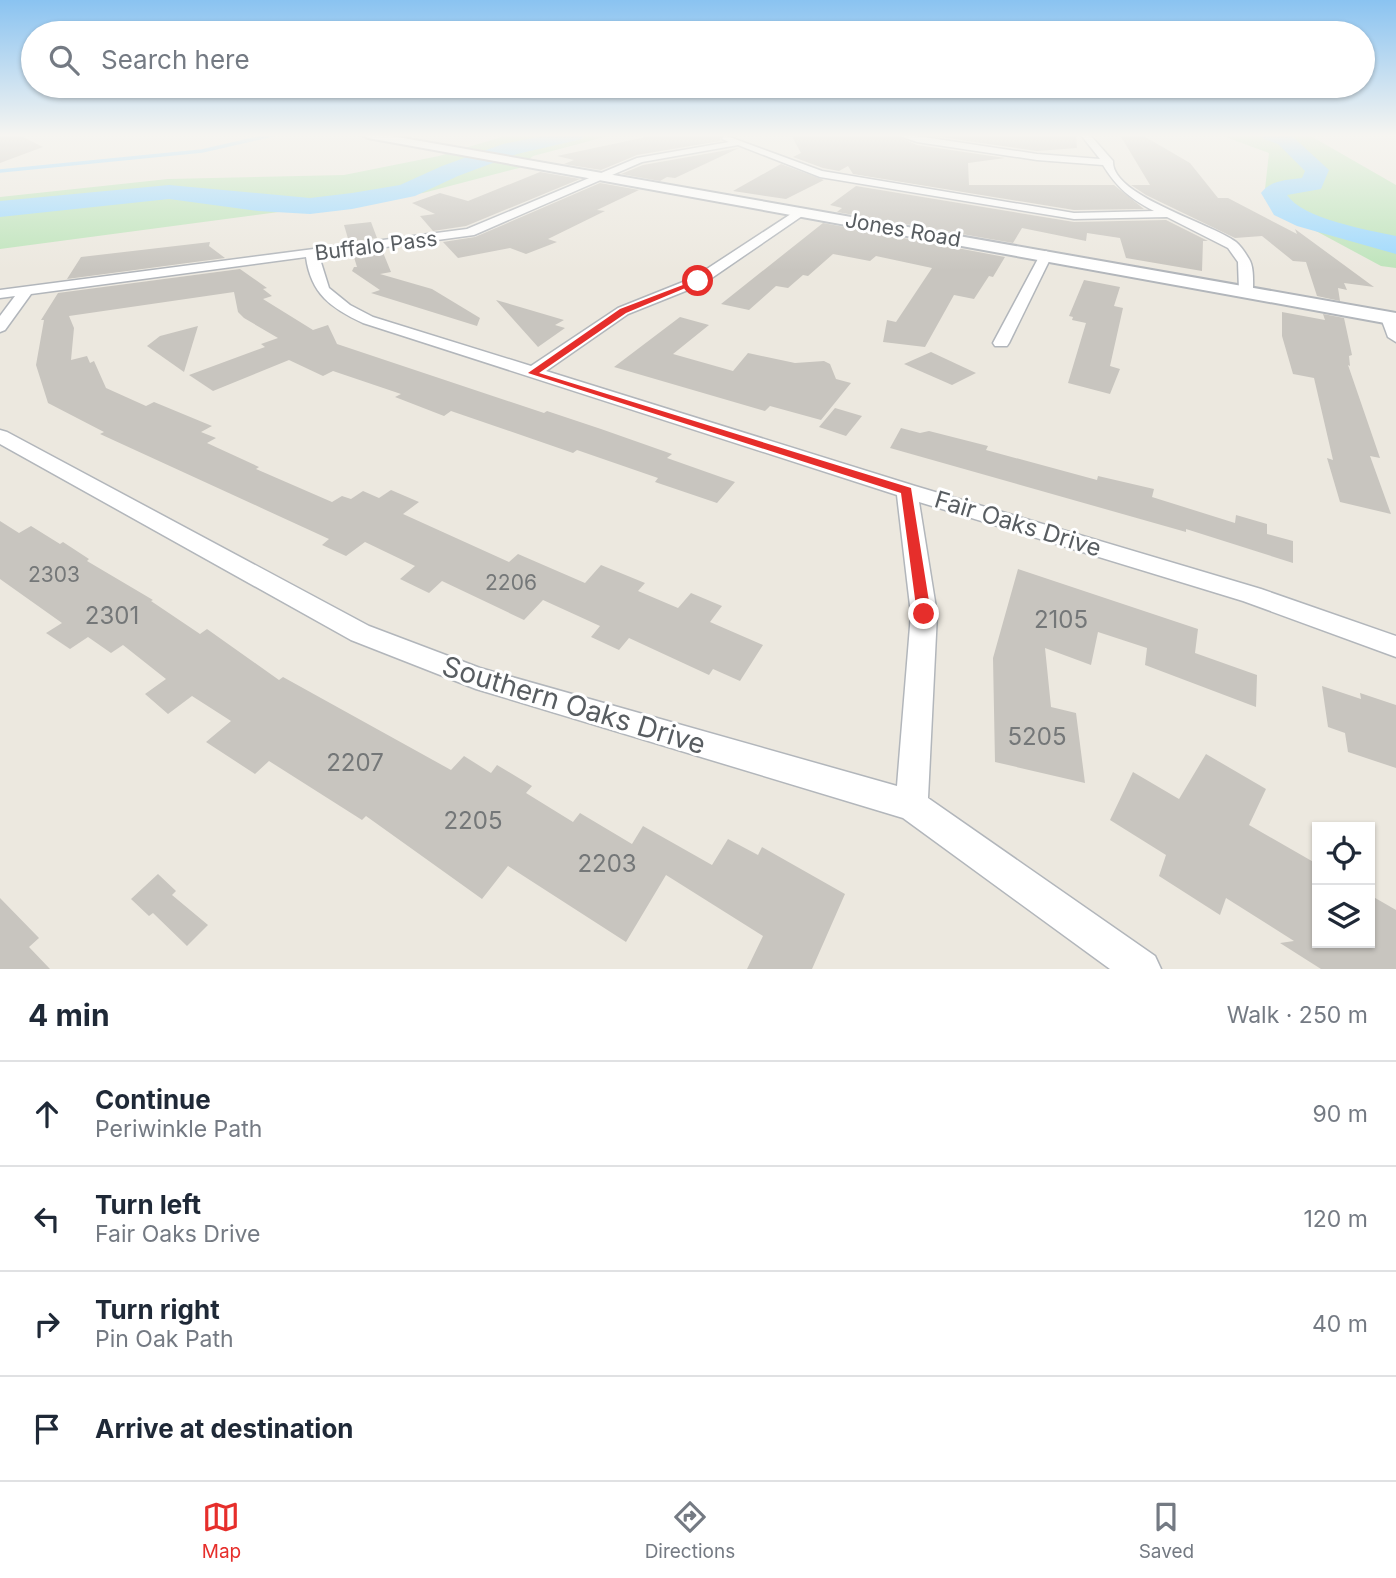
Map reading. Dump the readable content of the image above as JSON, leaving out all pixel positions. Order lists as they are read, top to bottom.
{
  "streets": {
    "street": [
      "Jones Road",
      "Buffalo Pass",
      "Fair Oaks Drive",
      "Southern Oaks Drive"
    ]
  },
  "crossings": [
    ["Buffalo Pass", "Fair Oaks Drive"]
  ],
  "house_numbers": [
    "2303",
    "2206",
    "2301",
    "2105",
    "5205",
    "2207",
    "2205",
    "2203"
  ],
  "page": {
    "search": "Search here",
    "heading": ["4 min", "Walk · 250 m"],
    "list": [
      ["Continue", "Periwinkle Path", "90 m"],
      ["Turn left", "Fair Oaks Drive", "120 m"],
      ["Turn right", "Pin Oak Path", "40 m"],
      "Arrive at destination"
    ],
    "nav": ["Map", "Directions", "Saved"]
  }
}
